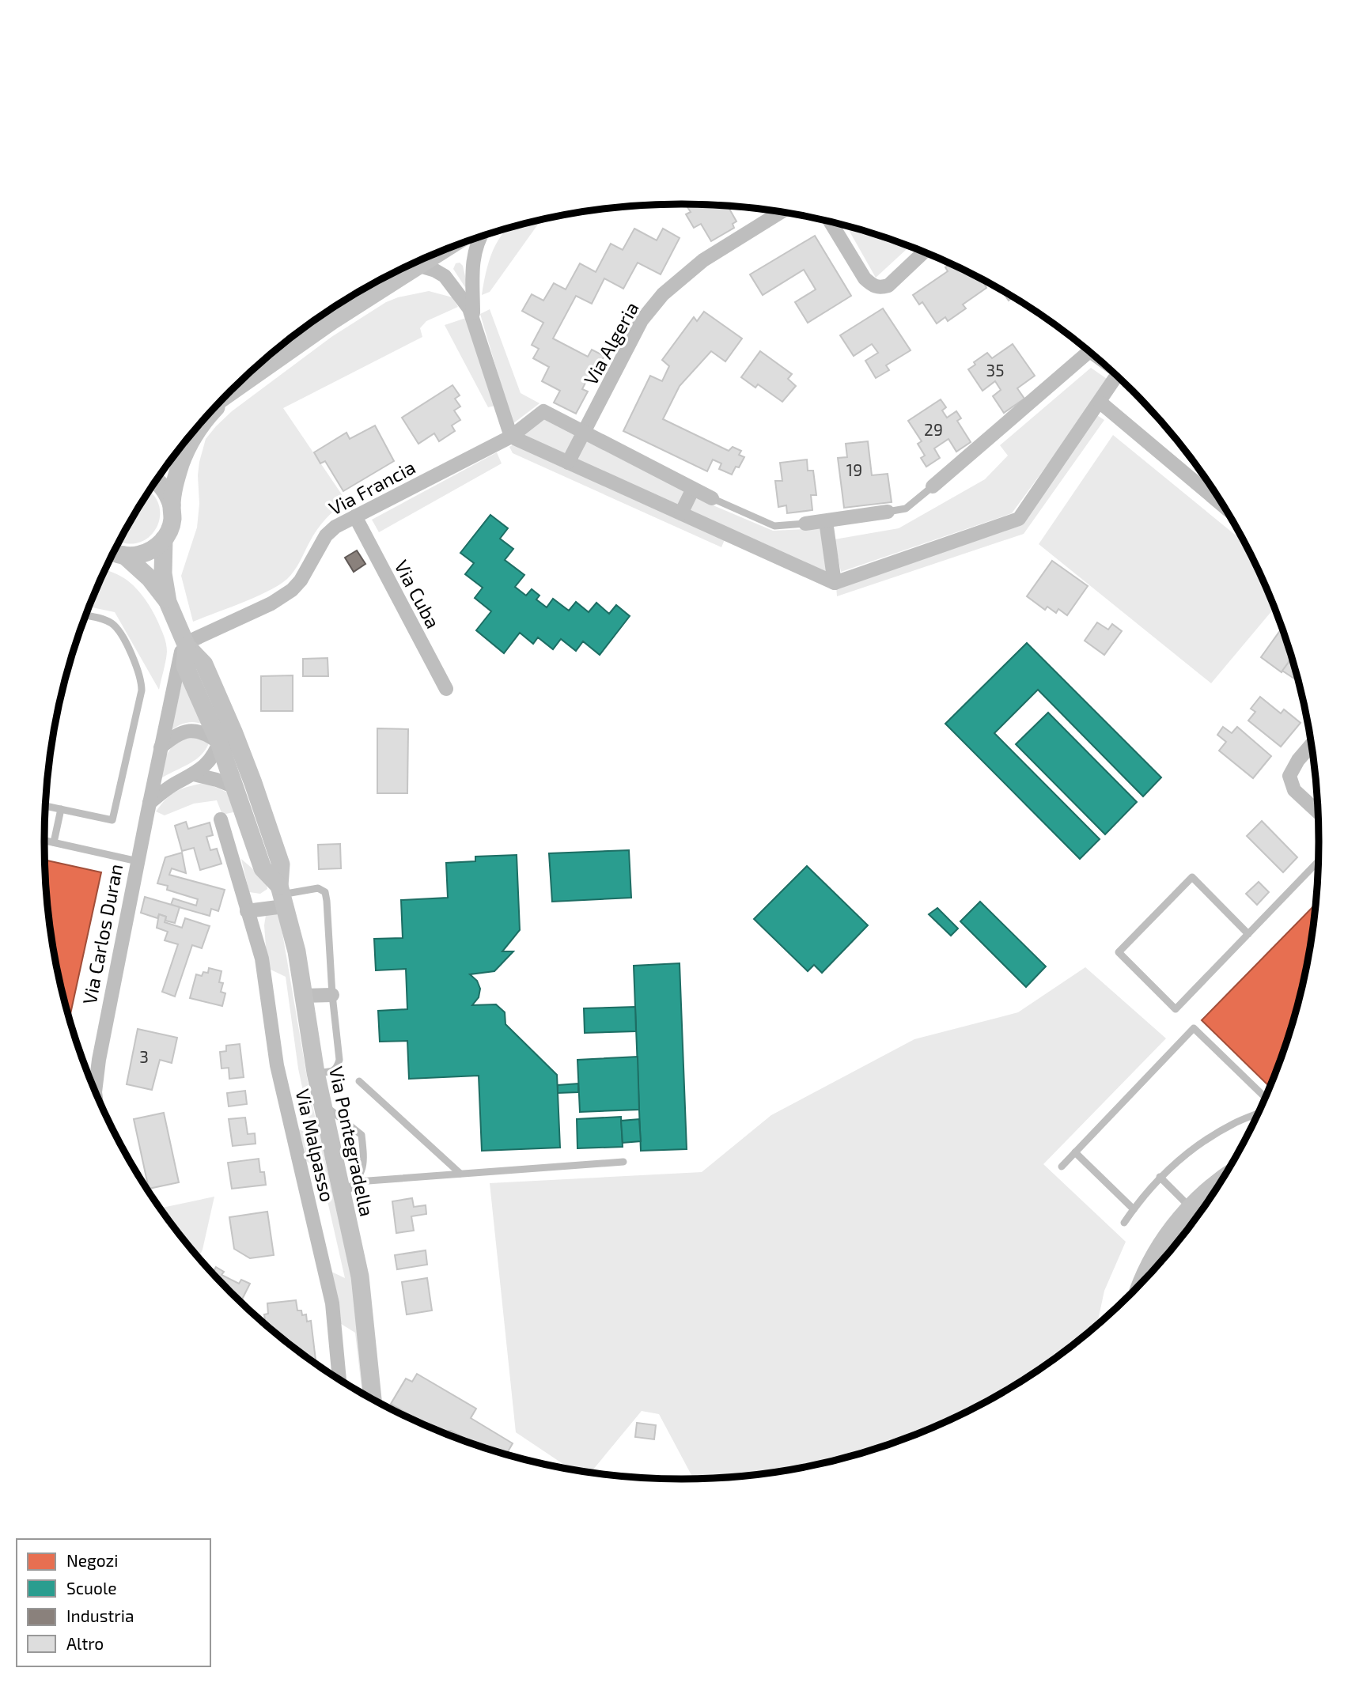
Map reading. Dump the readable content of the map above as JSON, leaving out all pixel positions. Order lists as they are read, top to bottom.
{
  "streets": {
    "street": [
      "Via Algeria",
      "Via Francia",
      "Via Cuba",
      "Via Carlos Duran",
      "Via Pontegradella",
      "Via Malpasso"
    ]
  },
  "crossings": [
    ["Via Algeria", "Via Francia"],
    ["Via Francia", "Via Cuba"],
    ["Via Francia", "Via Carlos Duran"],
    ["Via Francia", "Via Pontegradella"],
    ["Via Carlos Duran", "Via Pontegradella"]
  ],
  "house_numbers": [
    "35",
    "29",
    "19",
    "3"
  ],
  "legend": [
    "Negozi",
    "Scuole",
    "Industria",
    "Altro"
  ]
}
